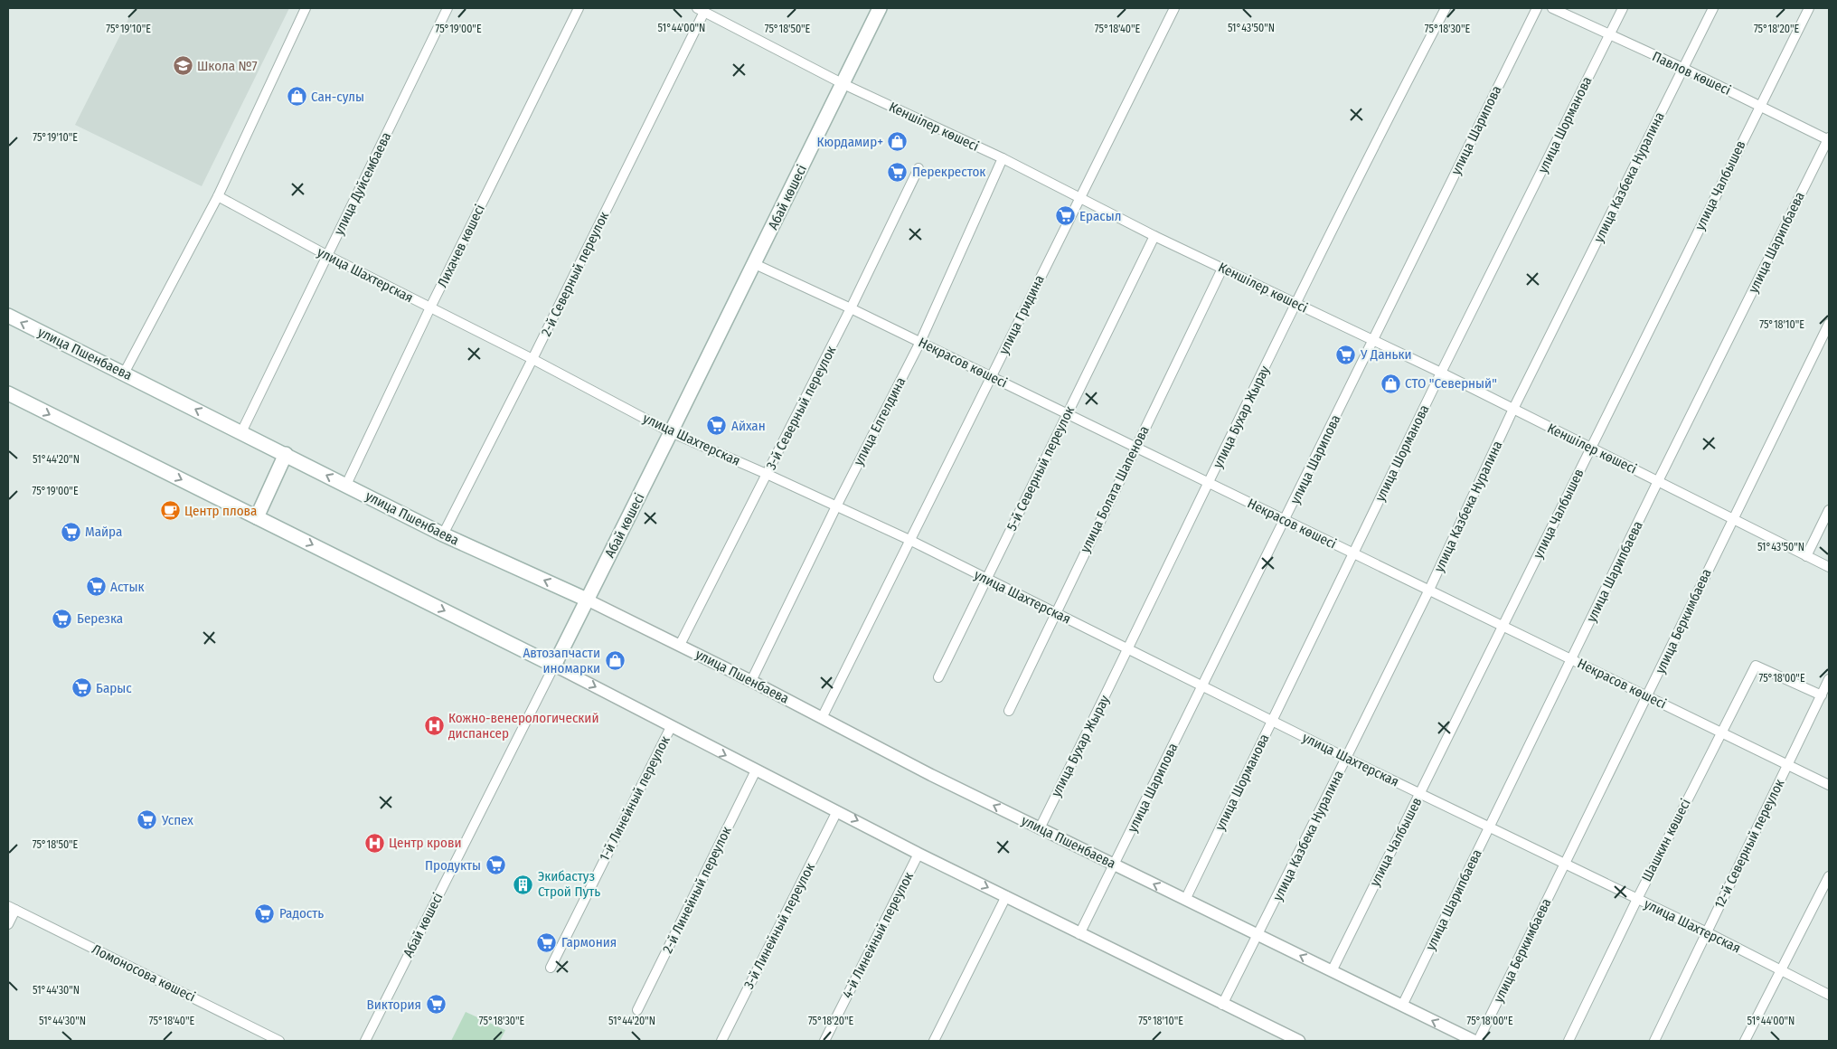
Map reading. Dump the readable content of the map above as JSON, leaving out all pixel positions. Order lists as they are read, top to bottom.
{
  "streets": {
    "main road": ["Абай көшесі", "улица Пшенбаева"],
    "street": [
      "Павлов көшесі",
      "улица Шорманова",
      "Кеншілер көшесі",
      "улица Шарипова",
      "улица Казбека Нуралина",
      "улица Дуйсембаева",
      "улица Чалбышев",
      "улица Шарипбаева",
      "Лихачев көшесі",
      "2-й Северный переулок",
      "улица Шахтерская",
      "улица Гридина",
      "Некрасов көшесі",
      "3-й Северный переулок",
      "улица Бухар Жырау",
      "улица Елгелдина",
      "5-й Северный переулок",
      "улица Болата Шапенова",
      "улица Беркимбаева",
      "1-й Линейный переулок",
      "Шашкин көшесі",
      "12-й Северный переулок",
      "2-й Линейный переулок",
      "3-й Линейный переулок",
      "4-й Линейный переулок",
      "Ломоносова көшесі"
    ]
  },
  "crossings": [
    ["Павлов көшесі", "улица Шорманова"],
    ["Павлов көшесі", "улица Казбека Нуралина"],
    ["Павлов көшесі", "улица Чалбышев"],
    ["Павлов көшесі", "улица Шарипбаева"],
    ["улица Шорманова", "Кеншілер көшесі"],
    ["улица Шорманова", "улица Шахтерская"],
    ["улица Шорманова", "улица Пшенбаева"],
    ["улица Шорманова", "Некрасов көшесі"],
    ["Кеншілер көшесі", "улица Шарипова"],
    ["Кеншілер көшесі", "улица Казбека Нуралина"],
    ["Кеншілер көшесі", "улица Чалбышев"],
    ["Кеншілер көшесі", "Абай көшесі"],
    ["Кеншілер көшесі", "улица Шарипбаева"],
    ["Кеншілер көшесі", "2-й Северный переулок"],
    ["Кеншілер көшесі", "улица Гридина"],
    ["Кеншілер көшесі", "улица Бухар Жырау"],
    ["Кеншілер көшесі", "улица Елгелдина"],
    ["Кеншілер көшесі", "5-й Северный переулок"],
    ["Кеншілер көшесі", "улица Болата Шапенова"],
    ["Кеншілер көшесі", "улица Беркимбаева"],
    ["улица Шарипова", "улица Шахтерская"],
    ["улица Шарипова", "улица Пшенбаева"],
    ["улица Шарипова", "Некрасов көшесі"],
    ["улица Казбека Нуралина", "улица Шахтерская"],
    ["улица Казбека Нуралина", "улица Пшенбаева"],
    ["улица Казбека Нуралина", "Некрасов көшесі"],
    ["улица Дуйсембаева", "улица Шахтерская"],
    ["улица Дуйсембаева", "улица Пшенбаева"],
    ["улица Чалбышев", "улица Шахтерская"],
    ["улица Чалбышев", "улица Пшенбаева"],
    ["улица Чалбышев", "Некрасов көшесі"],
    ["Абай көшесі", "улица Шахтерская"],
    ["Абай көшесі", "улица Пшенбаева"],
    ["Абай көшесі", "Некрасов көшесі"],
    ["улица Шарипбаева", "улица Шахтерская"],
    ["улица Шарипбаева", "улица Пшенбаева"],
    ["улица Шарипбаева", "Некрасов көшесі"],
    ["Лихачев көшесі", "улица Шахтерская"],
    ["Лихачев көшесі", "улица Пшенбаева"],
    ["2-й Северный переулок", "улица Шахтерская"],
    ["2-й Северный переулок", "улица Пшенбаева"],
    ["улица Шахтерская", "улица Гридина"],
    ["улица Шахтерская", "3-й Северный переулок"],
    ["улица Шахтерская", "улица Бухар Жырау"],
    ["улица Шахтерская", "улица Елгелдина"],
    ["улица Шахтерская", "5-й Северный переулок"],
    ["улица Шахтерская", "улица Болата Шапенова"],
    ["улица Шахтерская", "улица Беркимбаева"],
    ["улица Шахтерская", "Шашкин көшесі"],
    ["улица Шахтерская", "12-й Северный переулок"],
    ["улица Гридина", "улица Пшенбаева"],
    ["улица Гридина", "Некрасов көшесі"],
    ["улица Пшенбаева", "3-й Северный переулок"],
    ["улица Пшенбаева", "улица Бухар Жырау"],
    ["улица Пшенбаева", "улица Елгелдина"],
    ["Некрасов көшесі", "3-й Северный переулок"],
    ["Некрасов көшесі", "улица Бухар Жырау"],
    ["Некрасов көшесі", "улица Елгелдина"],
    ["Некрасов көшесі", "5-й Северный переулок"],
    ["Некрасов көшесі", "улица Болата Шапенова"],
    ["Некрасов көшесі", "улица Беркимбаева"],
    ["Некрасов көшесі", "Шашкин көшесі"],
    ["Некрасов көшесі", "12-й Северный переулок"],
    ["Шашкин көшесі", "12-й Северный переулок"]
  ],
  "places": {
    "school or university": ["Школа №7"],
    "shop": [
      "Сан-сулы",
      "Кюрдамир+",
      "СТО \"Северный\"",
      "Автозапчасти иномарки"
    ],
    "supermarket": [
      "Перекресток",
      "Ерасыл",
      "У Даньки",
      "Айхан",
      "Майра",
      "Астык",
      "Березка",
      "Барыс",
      "Успех",
      "Продукты",
      "Радость",
      "Гармония",
      "Виктория"
    ],
    "cafe": ["Центр плова"],
    "hospital": ["Кожно-венерологический диспансер", "Центр крови"],
    "building": ["Экибастуз Строй Путь"]
  },
  "coordinates": [
    "51°44'00\"N",
    "51°43'50\"N",
    "75°18'20\"E",
    "75°19'10\"E",
    "75°19'00\"E",
    "75°18'50\"E",
    "75°18'40\"E",
    "75°18'30\"E",
    "75°18'10\"E",
    "51°44'20\"N",
    "75°18'00\"E",
    "51°44'30\"N"
  ]
}
